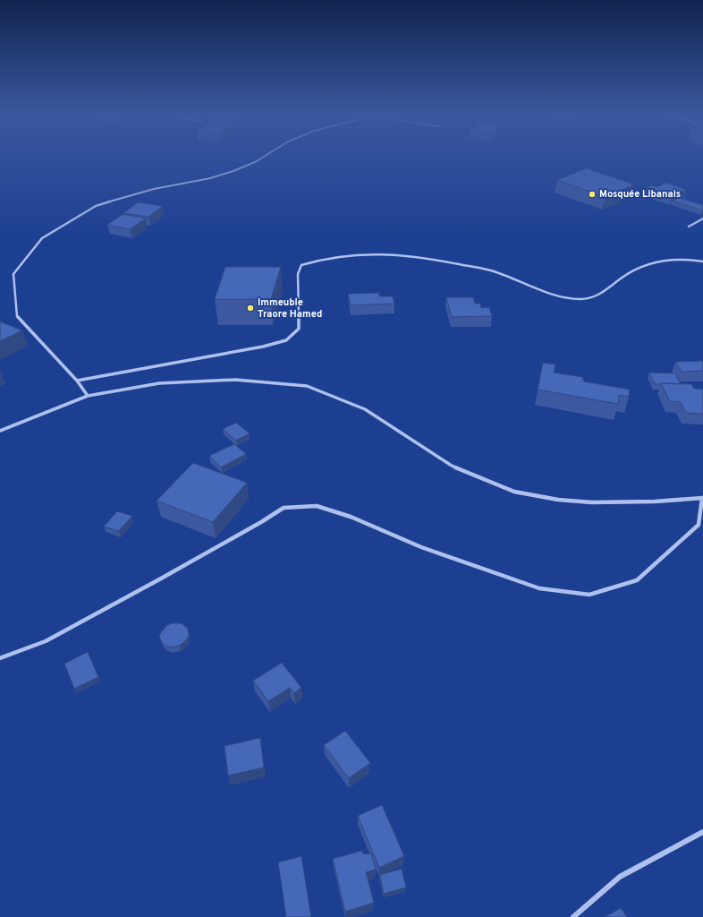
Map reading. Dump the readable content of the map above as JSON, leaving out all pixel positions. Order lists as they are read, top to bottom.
{
  "places": ["Mosquée Libanais", "Immeuble Traore Hamed"]
}
